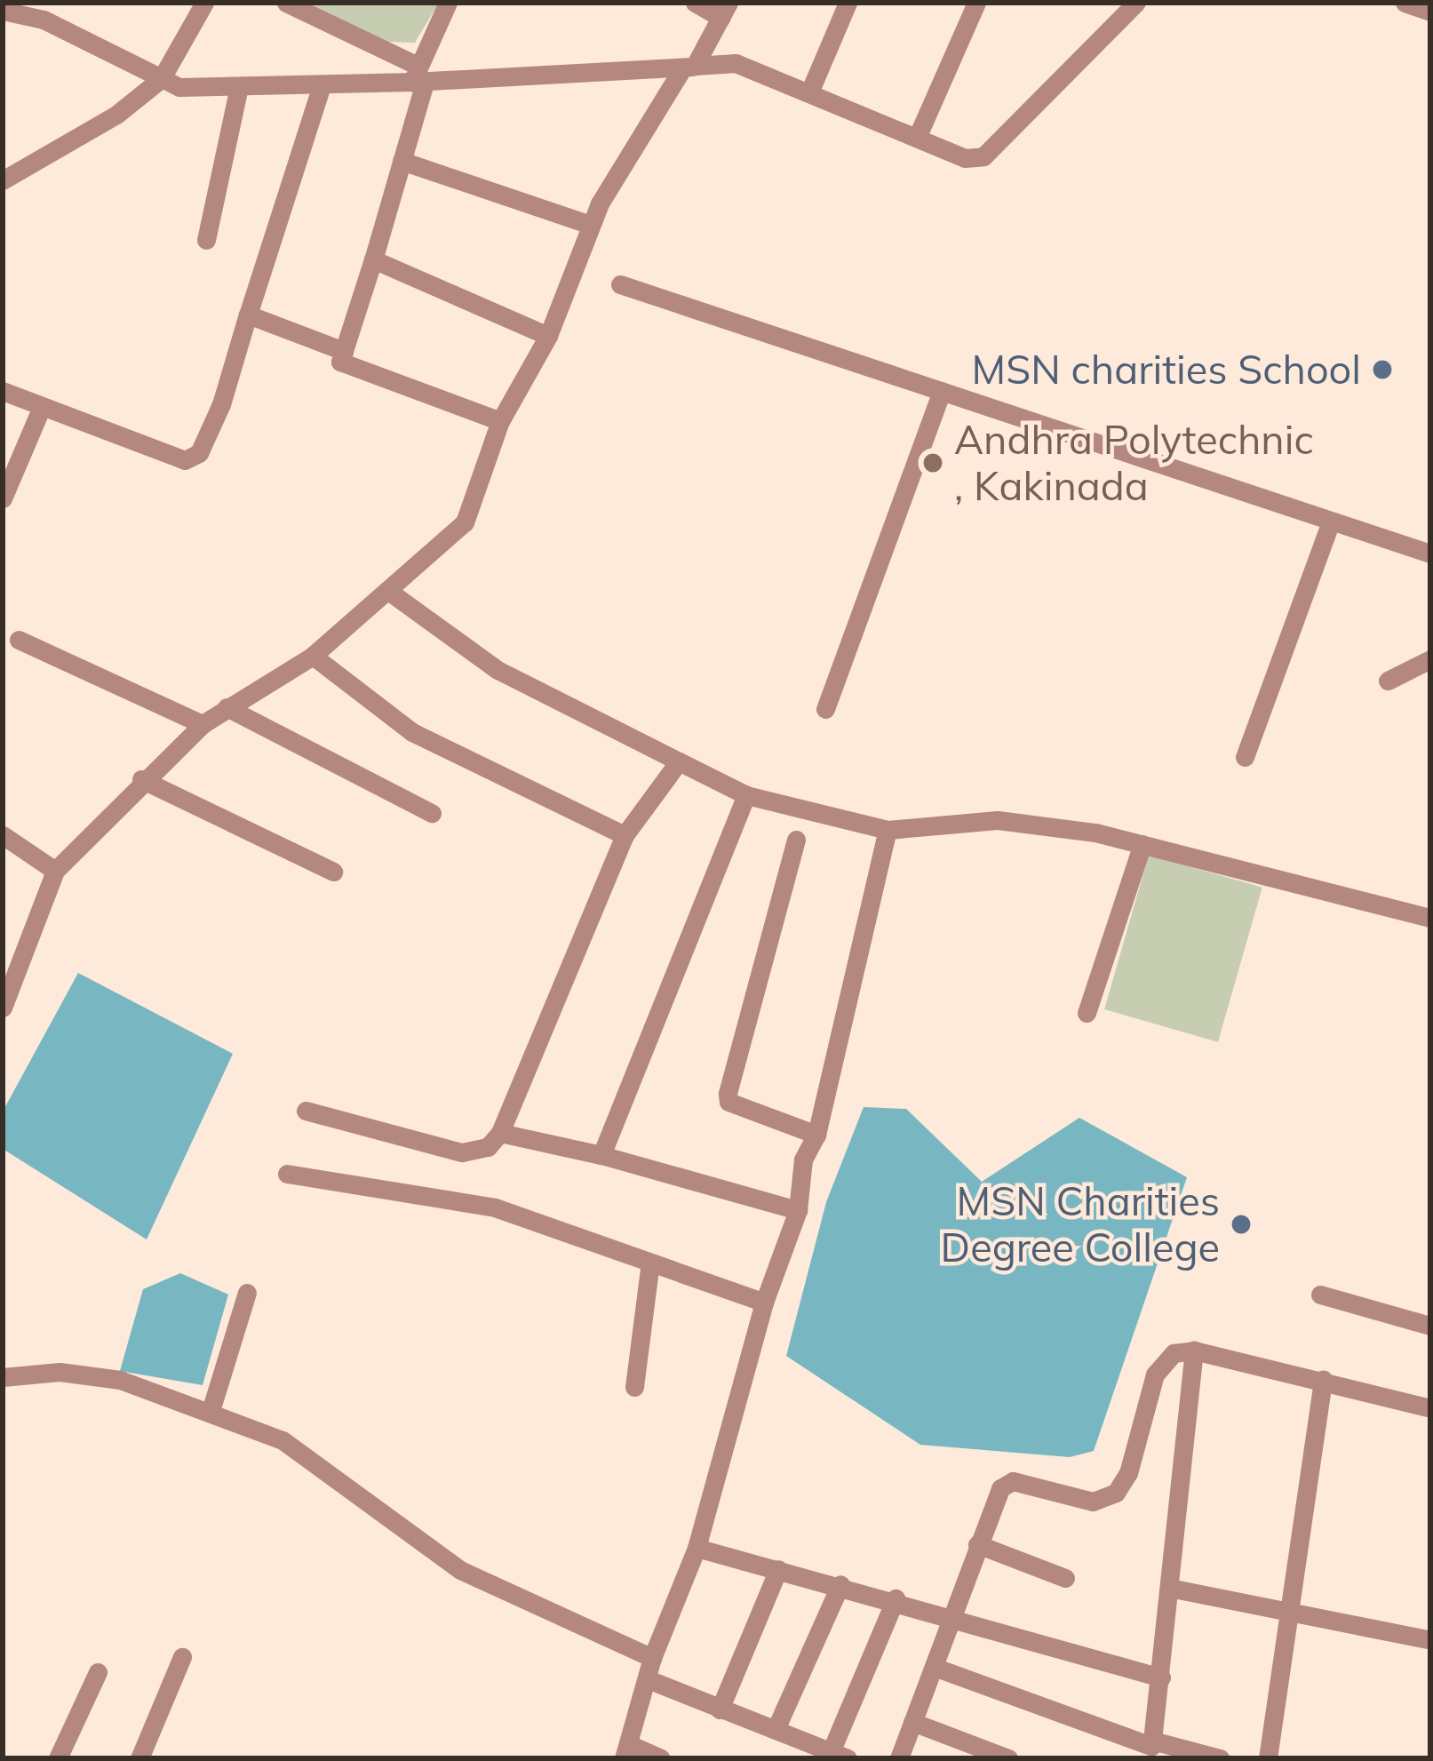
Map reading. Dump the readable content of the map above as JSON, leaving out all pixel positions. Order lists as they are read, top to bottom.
{
  "places": ["MSN charities School", "Andhra Polytechnic , Kakinada", "MSN Charities Degree College"]
}
